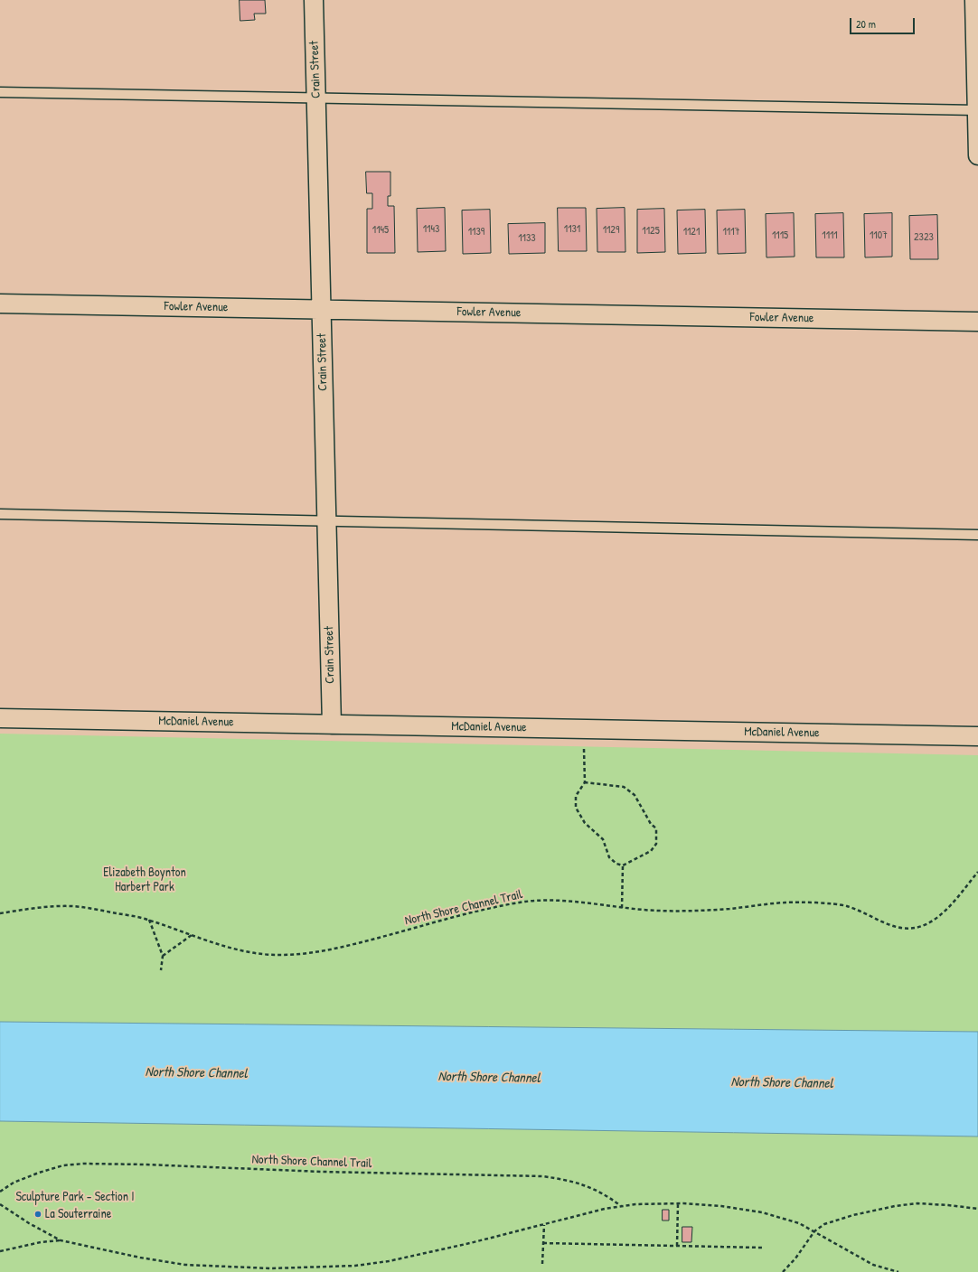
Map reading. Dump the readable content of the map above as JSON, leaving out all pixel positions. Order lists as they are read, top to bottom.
{
  "streets": {
    "street": ["Crain Street", "Fowler Avenue", "McDaniel Avenue"],
    "path": ["North Shore Channel Trail"]
  },
  "crossings": [
    ["Crain Street", "Fowler Avenue"],
    ["Crain Street", "McDaniel Avenue"]
  ],
  "water": ["North Shore Channel"],
  "parks": ["Elizabeth Boynton Harbert Park", "Sculpture Park - Section I"],
  "places": ["La Souterraine"],
  "house_numbers": [
    "1143",
    "1131",
    "1145",
    "1129",
    "1125",
    "1139",
    "1121",
    "1117",
    "1115",
    "1111",
    "1107",
    "2323",
    "1133"
  ],
  "scale_bar": "20 m"
}
